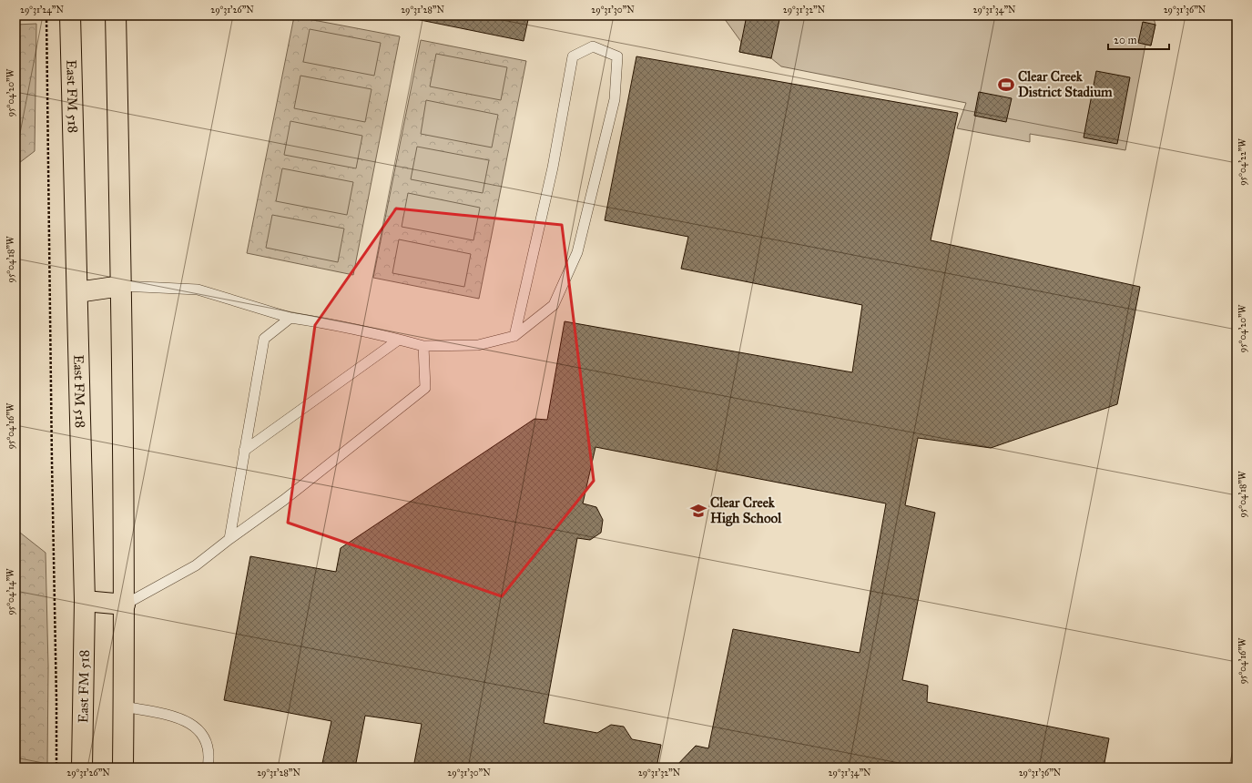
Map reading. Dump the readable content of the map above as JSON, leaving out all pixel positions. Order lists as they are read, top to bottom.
{
  "streets": {
    "main road": ["East FM 518"]
  },
  "places": {
    "sports": ["Clear Creek District Stadium"],
    "school or university": ["Clear Creek High School"]
  },
  "scale_bar": "20 m",
  "coordinates": [
    "29°31'24\"N",
    "29°31'26\"N",
    "29°31'28\"N",
    "29°31'30\"N",
    "29°31'32\"N",
    "29°31'34\"N",
    "29°31'36\"N",
    "95°04'20\"W",
    "95°04'22\"W",
    "95°04'18\"W",
    "95°04'16\"W",
    "95°04'14\"W"
  ]
}
